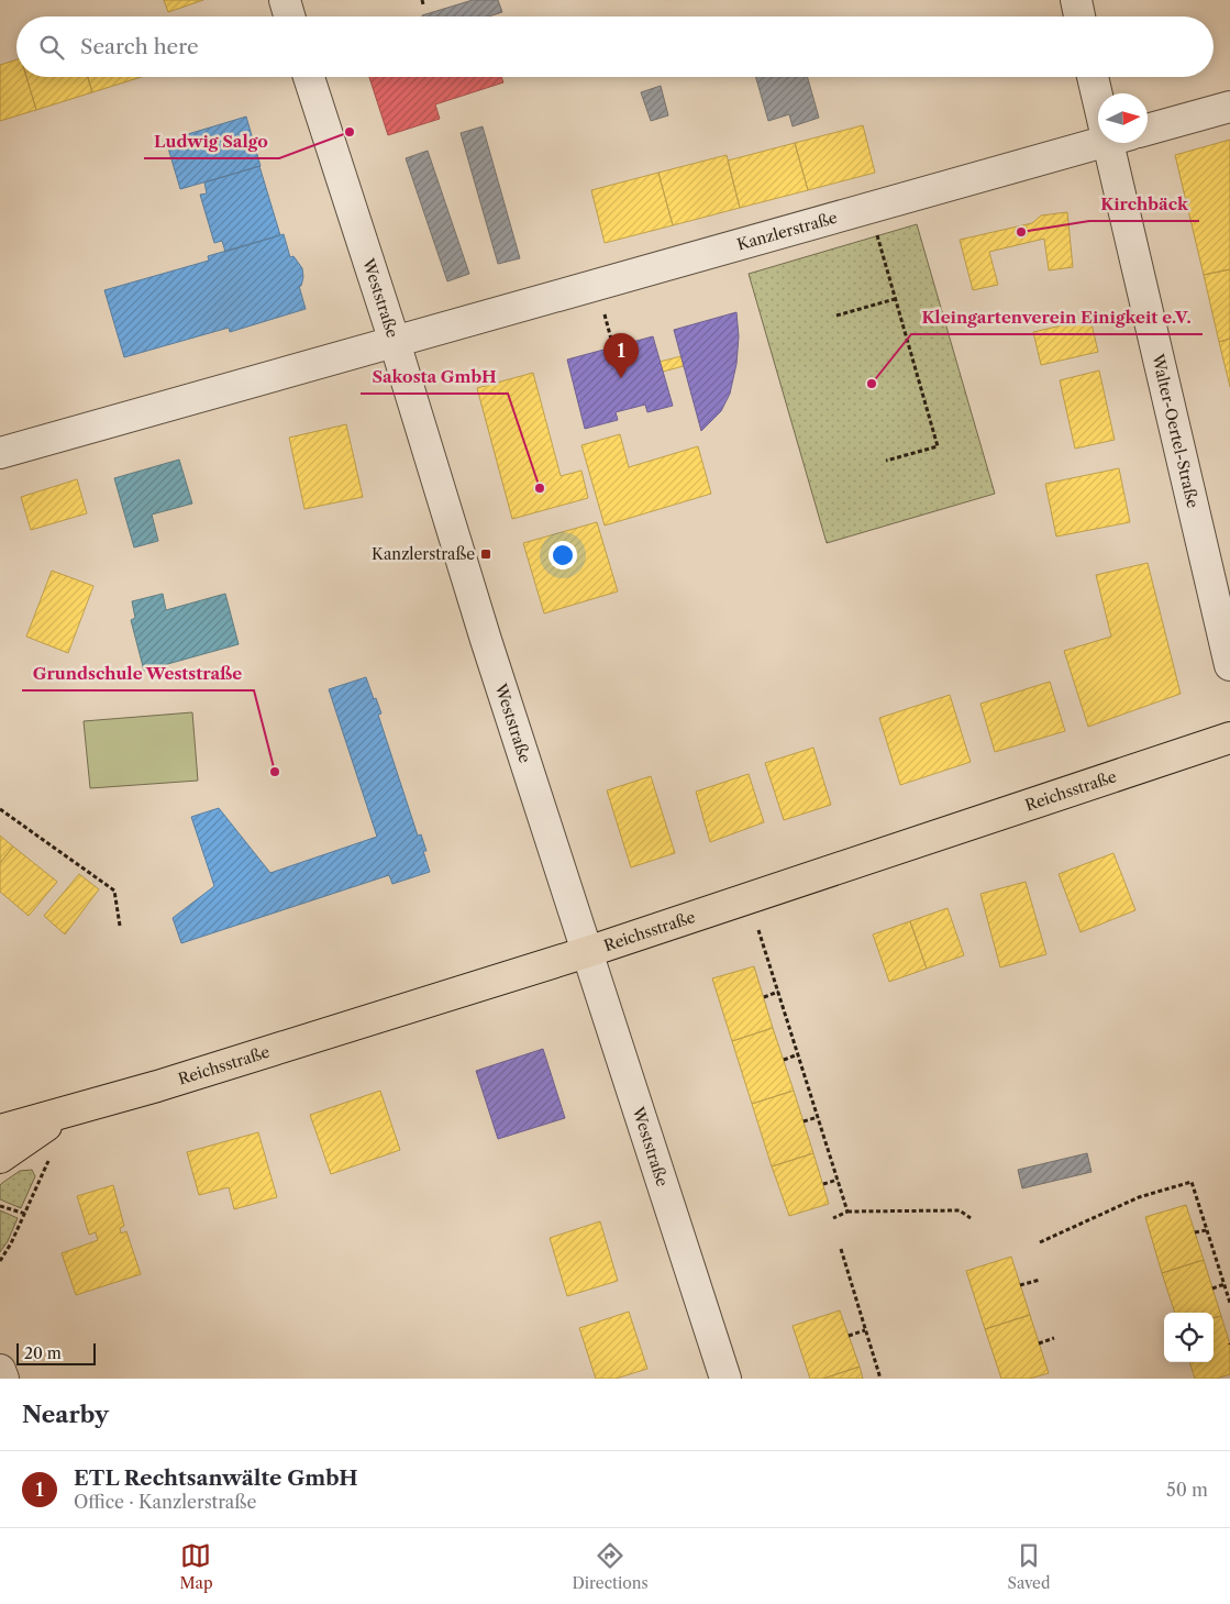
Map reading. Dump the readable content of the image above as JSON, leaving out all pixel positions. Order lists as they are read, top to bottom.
{
  "streets": {
    "main road": ["Reichsstraße"],
    "street": ["Kanzlerstraße", "Weststraße", "Walter-Oertel-Straße"]
  },
  "crossings": [
    ["Kanzlerstraße", "Weststraße"],
    ["Weststraße", "Reichsstraße"]
  ],
  "places": {
    "other": [
      "Ludwig Salgo",
      "Kirchbäck",
      "Kleingartenverein Einigkeit e.V.",
      "Sakosta GmbH",
      "Grundschule Weststraße"
    ],
    "transit": ["Kanzlerstraße"]
  },
  "scale_bar": "20 m",
  "north": "right",
  "page": {
    "search": "Search here",
    "pins": "1",
    "scale": "20 m",
    "heading": "Nearby",
    "list": [
      {
        "mark": "1",
        "name": "ETL Rechtsanwälte GmbH",
        "note": "Office · Kanzlerstraße",
        "value": "50 m"
      }
    ],
    "nav": ["Map", "Directions", "Saved"]
  }
}
